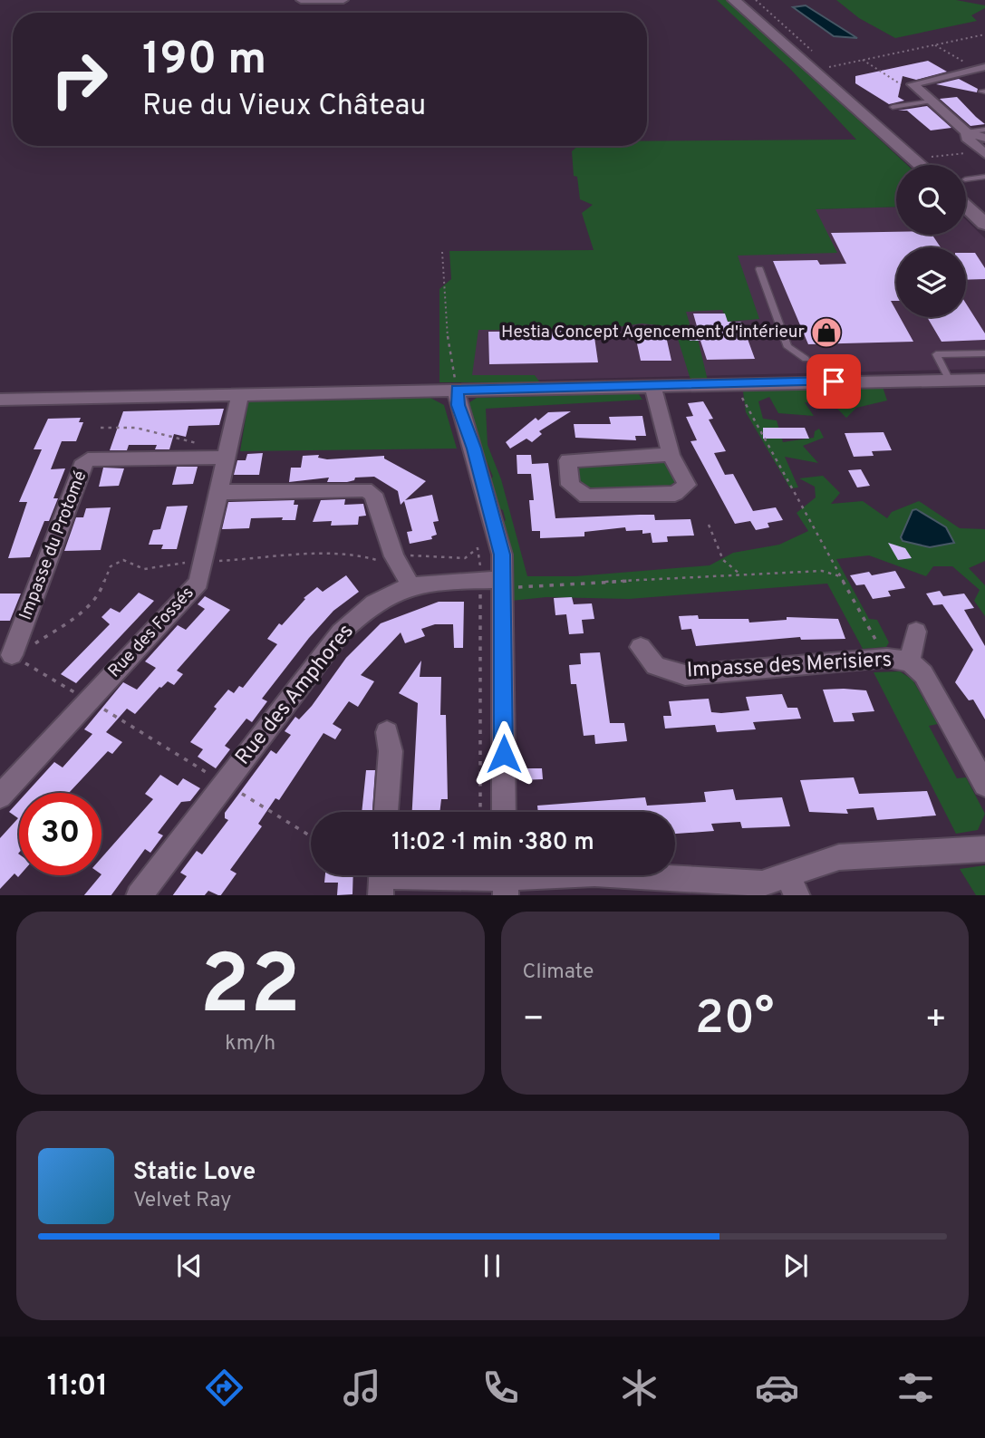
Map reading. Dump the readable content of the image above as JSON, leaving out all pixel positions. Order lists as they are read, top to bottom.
{
  "streets": {
    "street": [
      "Impasse du Protomé",
      "Rue des Fossés",
      "Impasse des Merisiers",
      "Rue des Amphores"
    ]
  },
  "crossings": [
    ["Impasse du Protomé", "Rue des Fossés"]
  ],
  "places": {
    "shop": ["Hestia Concept Agencement d'intérieur"]
  },
  "page": {
    "turn": ["190 m", "Rue du Vieux Château"],
    "limit": "30",
    "trip": "11:02 · 1 min · 380 m",
    "tile": [
      ["22", "km/h"],
      "Climate"
    ],
    "heat": ["−", "20°", "+"],
    "song": ["Static Love", "Velvet Ray"],
    "tabs": "11:01"
  }
}
